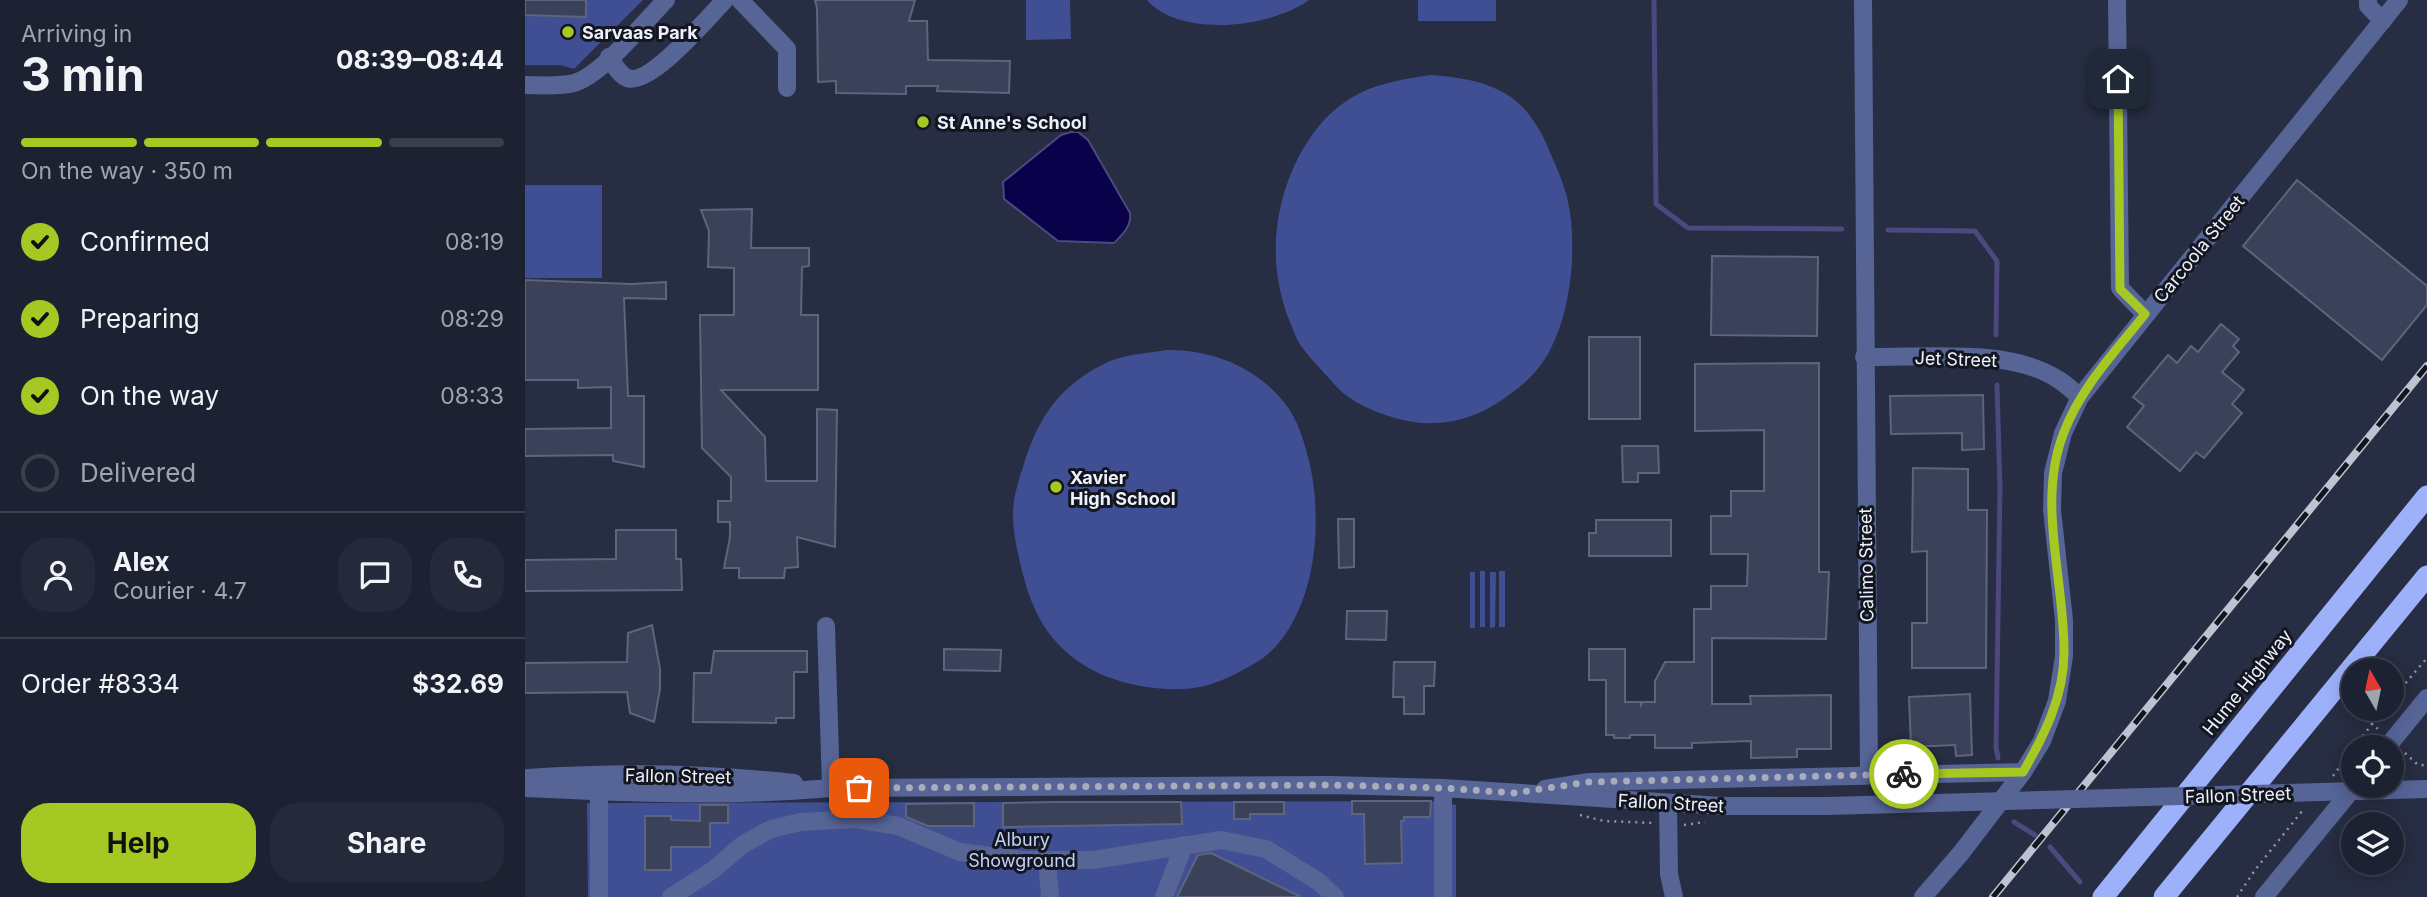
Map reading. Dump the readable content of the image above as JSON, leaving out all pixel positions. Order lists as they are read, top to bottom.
{
  "streets": {
    "highway": ["Hume Highway"],
    "street": [
      "Carcoola Street",
      "Jet Street",
      "Calimo Street",
      "Fallon Street"
    ]
  },
  "crossings": [
    ["Carcoola Street", "Jet Street"],
    ["Jet Street", "Calimo Street"]
  ],
  "parks": ["Albury Showground"],
  "places": ["Sarvaas Park", "St Anne's School", "Xavier High School"],
  "north": "top",
  "page": {
    "heading": ["3 min", "Arriving in", "08:39–08:44"],
    "panel": [
      "Alex",
      "Courier · 4.7",
      "Order #8334",
      "$32.69"
    ],
    "bar": "On the way · 350 m",
    "list": [
      ["Confirmed", "08:19"],
      ["Preparing", "08:29"],
      ["On the way", "08:33"],
      "Delivered"
    ],
    "buttons": ["Help", "Share"]
  }
}
